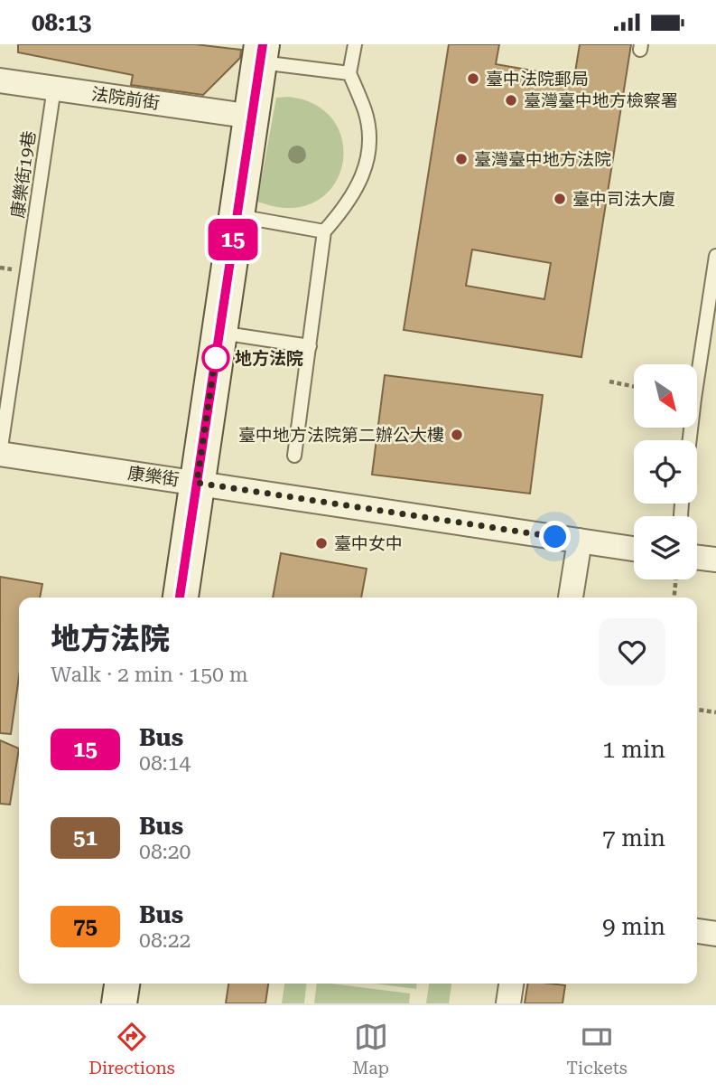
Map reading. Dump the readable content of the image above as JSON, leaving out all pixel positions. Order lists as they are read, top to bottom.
{
  "streets": {
    "street": ["法院前街", "康樂街"],
    "lane": ["康樂街19巷"]
  },
  "crossings": [
    ["法院前街", "康樂街19巷"],
    ["康樂街19巷", "康樂街"]
  ],
  "places": [
    "臺中法院郵局",
    "臺灣臺中地方檢察署",
    "臺灣臺中地方法院",
    "臺中司法大廈",
    "地方法院",
    "臺中地方法院第二辦公大樓",
    "臺中女中"
  ],
  "lines": ["bus line 15"],
  "north": "bottom right",
  "page": {
    "status": "08:13",
    "on_map": "15",
    "heading": ["地方法院", "Walk · 2 min · 150 m"],
    "list": [
      {
        "mark": "15",
        "name": "Bus",
        "note": "08:14",
        "value": "1 min"
      },
      {
        "mark": "51",
        "name": "Bus",
        "note": "08:20",
        "value": "7 min"
      },
      {
        "mark": "75",
        "name": "Bus",
        "note": "08:22",
        "value": "9 min"
      }
    ],
    "tabs": ["Directions", "Map", "Tickets"]
  }
}
